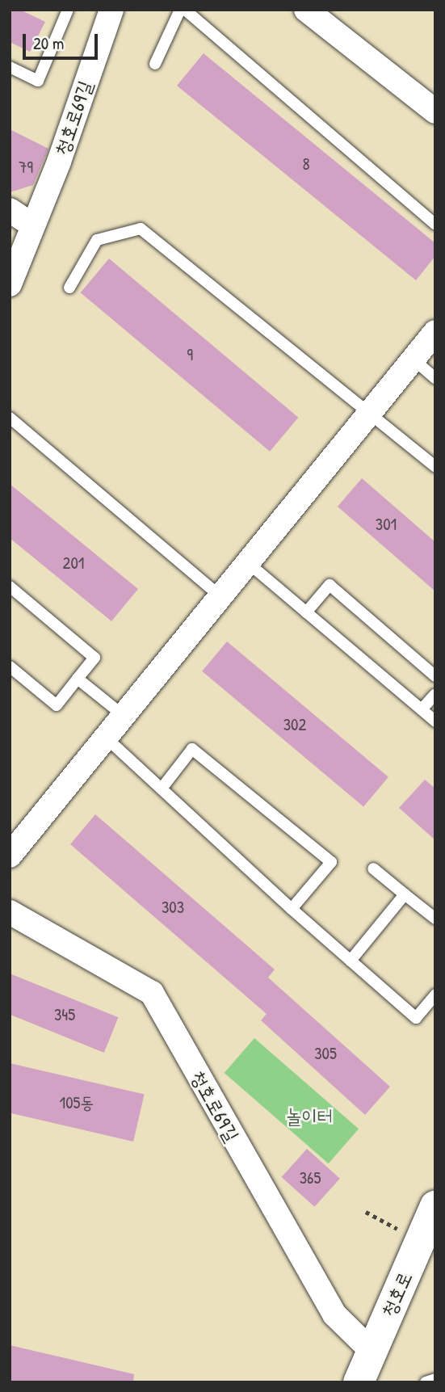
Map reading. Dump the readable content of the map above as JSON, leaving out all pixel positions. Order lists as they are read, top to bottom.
{
  "streets": {
    "main road": ["청호로"],
    "street": ["청호로69길"]
  },
  "crossings": [
    ["청호로69길", "청호로"]
  ],
  "parks": ["놀이터"],
  "house_numbers": [
    "8",
    "79",
    "9",
    "301",
    "201",
    "302",
    "303",
    "345",
    "305",
    "105동",
    "365"
  ],
  "scale_bar": "20 m"
}
